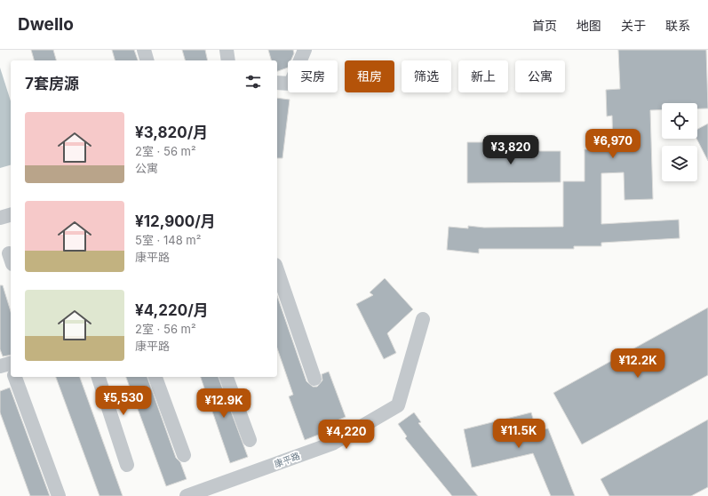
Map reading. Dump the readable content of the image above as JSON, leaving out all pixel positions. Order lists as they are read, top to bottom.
{
  "streets": {
    "street": ["康平路"]
  },
  "page": {
    "header": "Dwello",
    "nav": [
      "首页",
      "地图",
      "关于",
      "联系"
    ],
    "chip": [
      "买房",
      "租房",
      "筛选",
      "新上",
      "公寓"
    ],
    "heading": "7套房源",
    "list": [
      {
        "name": "¥3,820/月",
        "note": "2室 · 56 m² · 公寓"
      },
      {
        "name": "¥12,900/月",
        "note": "5室 · 148 m² · 康平路"
      },
      {
        "name": "¥4,220/月",
        "note": "2室 · 56 m² · 康平路"
      }
    ],
    "price": [
      "¥6,970",
      "¥3,820",
      "¥12.2K",
      "¥5,530",
      "¥12.9K",
      "¥11.5K",
      "¥4,220"
    ]
  }
}
